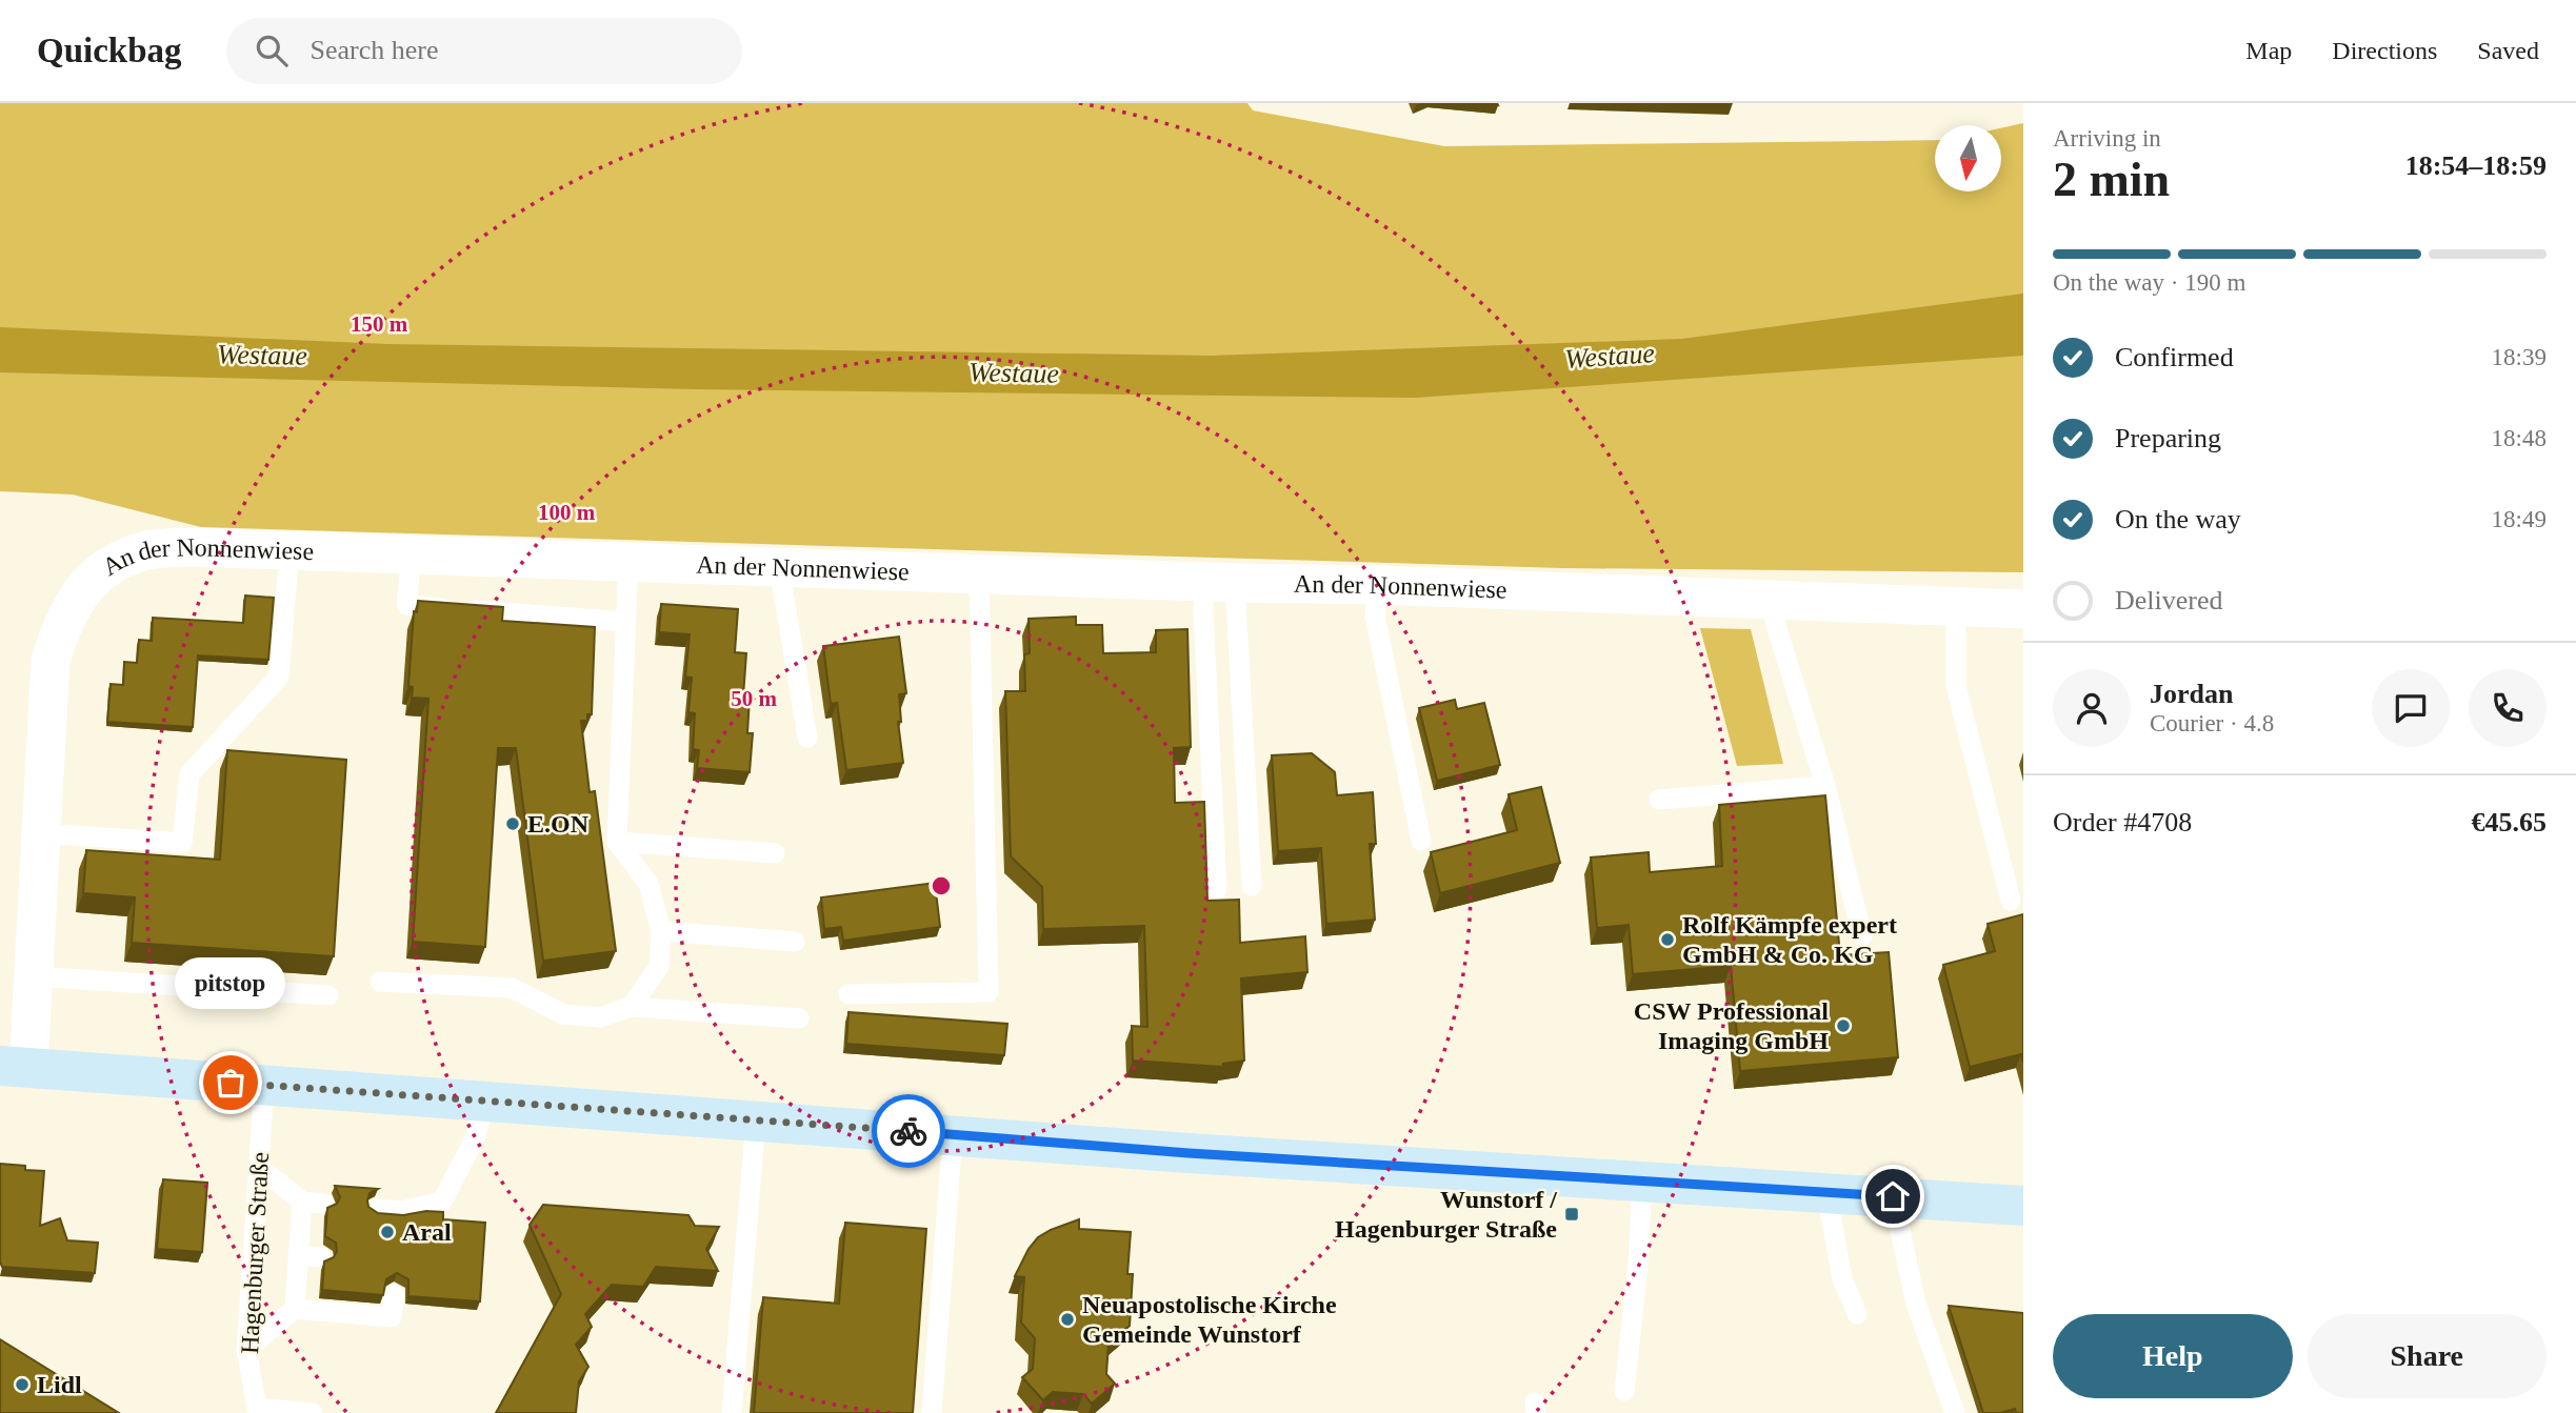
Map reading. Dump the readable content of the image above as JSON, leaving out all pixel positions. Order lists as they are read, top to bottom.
{
  "streets": {
    "street": ["An der Nonnenwiese"],
    "lane": ["Hagenburger Straße"]
  },
  "water": ["Westaue"],
  "places": {
    "other": [
      "E.ON",
      "Rolf Kämpfe expert GmbH & Co. KG",
      "CSW Professional Imaging GmbH",
      "pitstop",
      "Aral",
      "Neuapostolische Kirche Gemeinde Wunstorf",
      "Lidl"
    ],
    "transit": ["Wunstorf / Hagenburger Straße"]
  },
  "north": "bottom",
  "page": {
    "header": "Quickbag",
    "search": "Search here",
    "nav": ["Map", "Directions", "Saved"],
    "heading": ["2 min", "Arriving in", "18:54–18:59"],
    "panel": [
      "Jordan",
      "Courier · 4.8",
      "Order #4708",
      "€45.65"
    ],
    "bar": "On the way · 190 m",
    "list": [
      ["Confirmed", "18:39"],
      ["Preparing", "18:48"],
      ["On the way", "18:49"],
      "Delivered"
    ],
    "bubble": "pitstop",
    "buttons": ["Help", "Share"]
  },
  "rings": ["150 m", "100 m", "50 m"]
}
